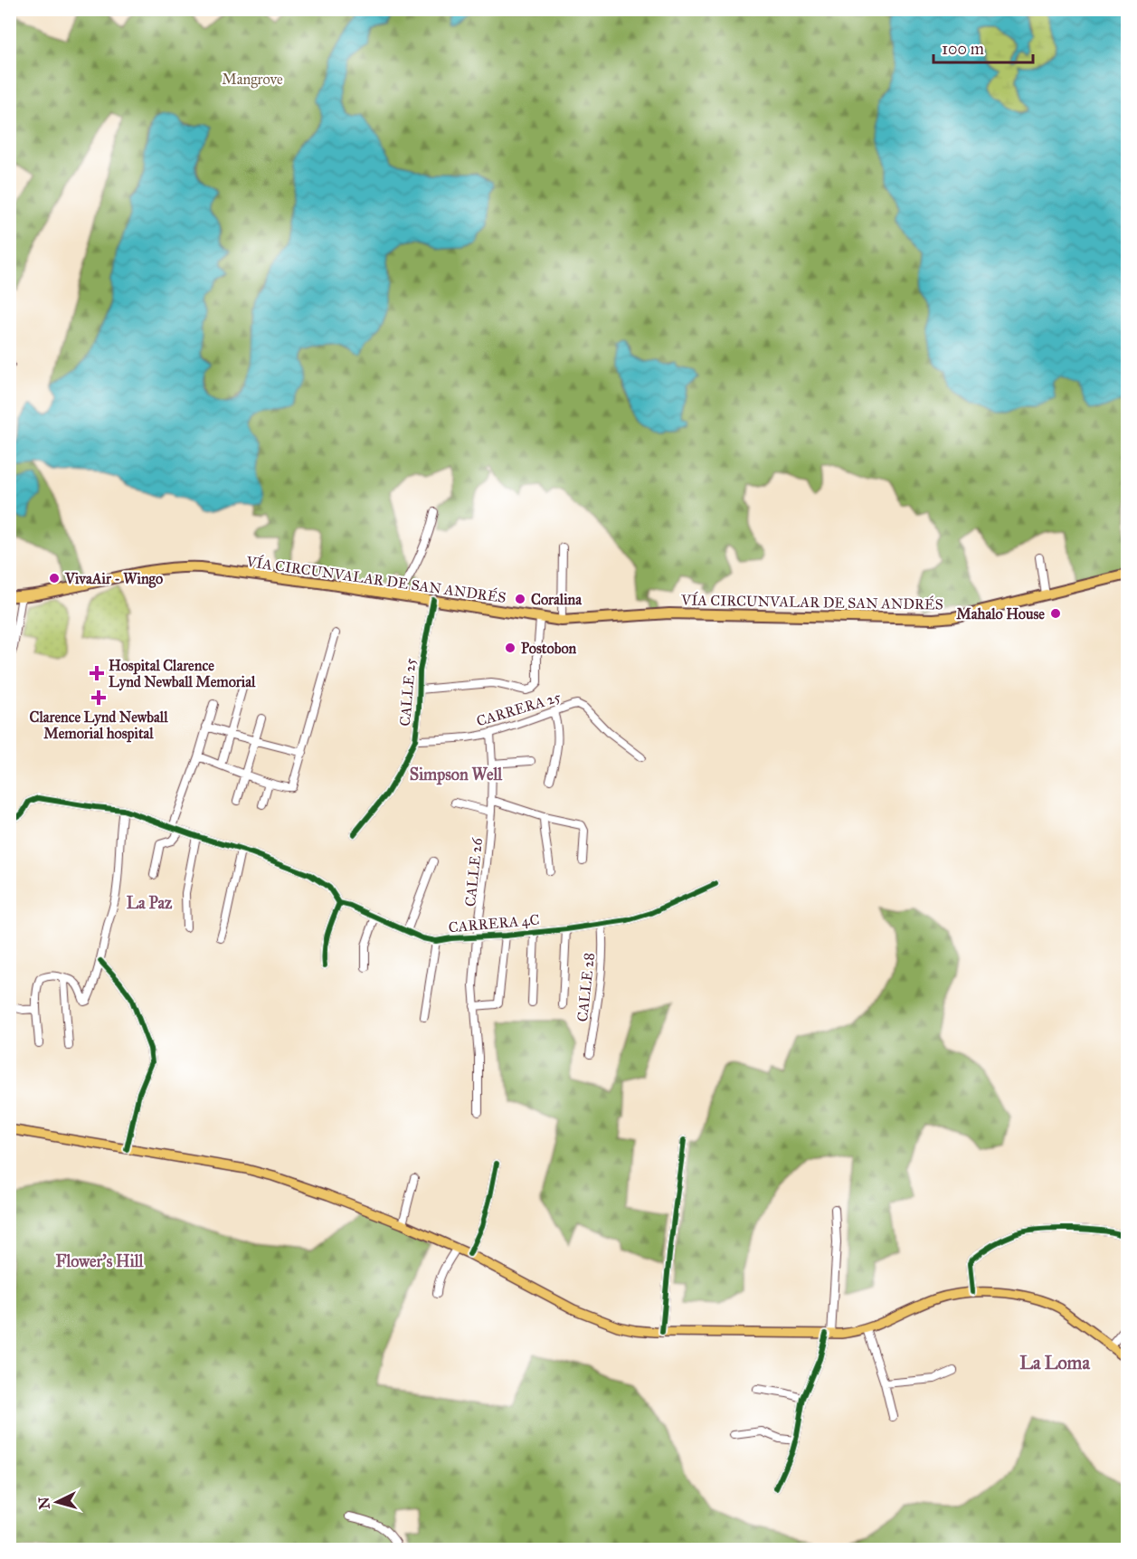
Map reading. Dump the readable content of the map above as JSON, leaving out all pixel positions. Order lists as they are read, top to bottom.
{
  "streets": {
    "highway": ["VÍA CIRCUNVALAR DE SAN ANDRÉS"],
    "street": [
      "CALLE 25",
      "CARRERA 25",
      "CALLE 26",
      "CARRERA 4C",
      "CALLE 28"
    ]
  },
  "crossings": [
    ["VÍA CIRCUNVALAR DE SAN ANDRÉS", "CALLE 25"],
    ["CALLE 25", "CARRERA 25"],
    ["CARRERA 25", "CALLE 26"],
    ["CALLE 26", "CARRERA 4C"],
    ["CARRERA 4C", "CALLE 28"]
  ],
  "districts": [
    "Simpson Well",
    "La Paz",
    "Flower's Hill",
    "La Loma"
  ],
  "parks": ["Mangrove"],
  "places": {
    "other": [
      "VivaAir - Wingo",
      "Coralina",
      "Mahalo House",
      "Postobon"
    ],
    "health": ["Hospital Clarence Lynd Newball Memorial", "Clarence Lynd Newball Memorial hospital"]
  },
  "scale_bar": "100 m",
  "north": "left"
}
